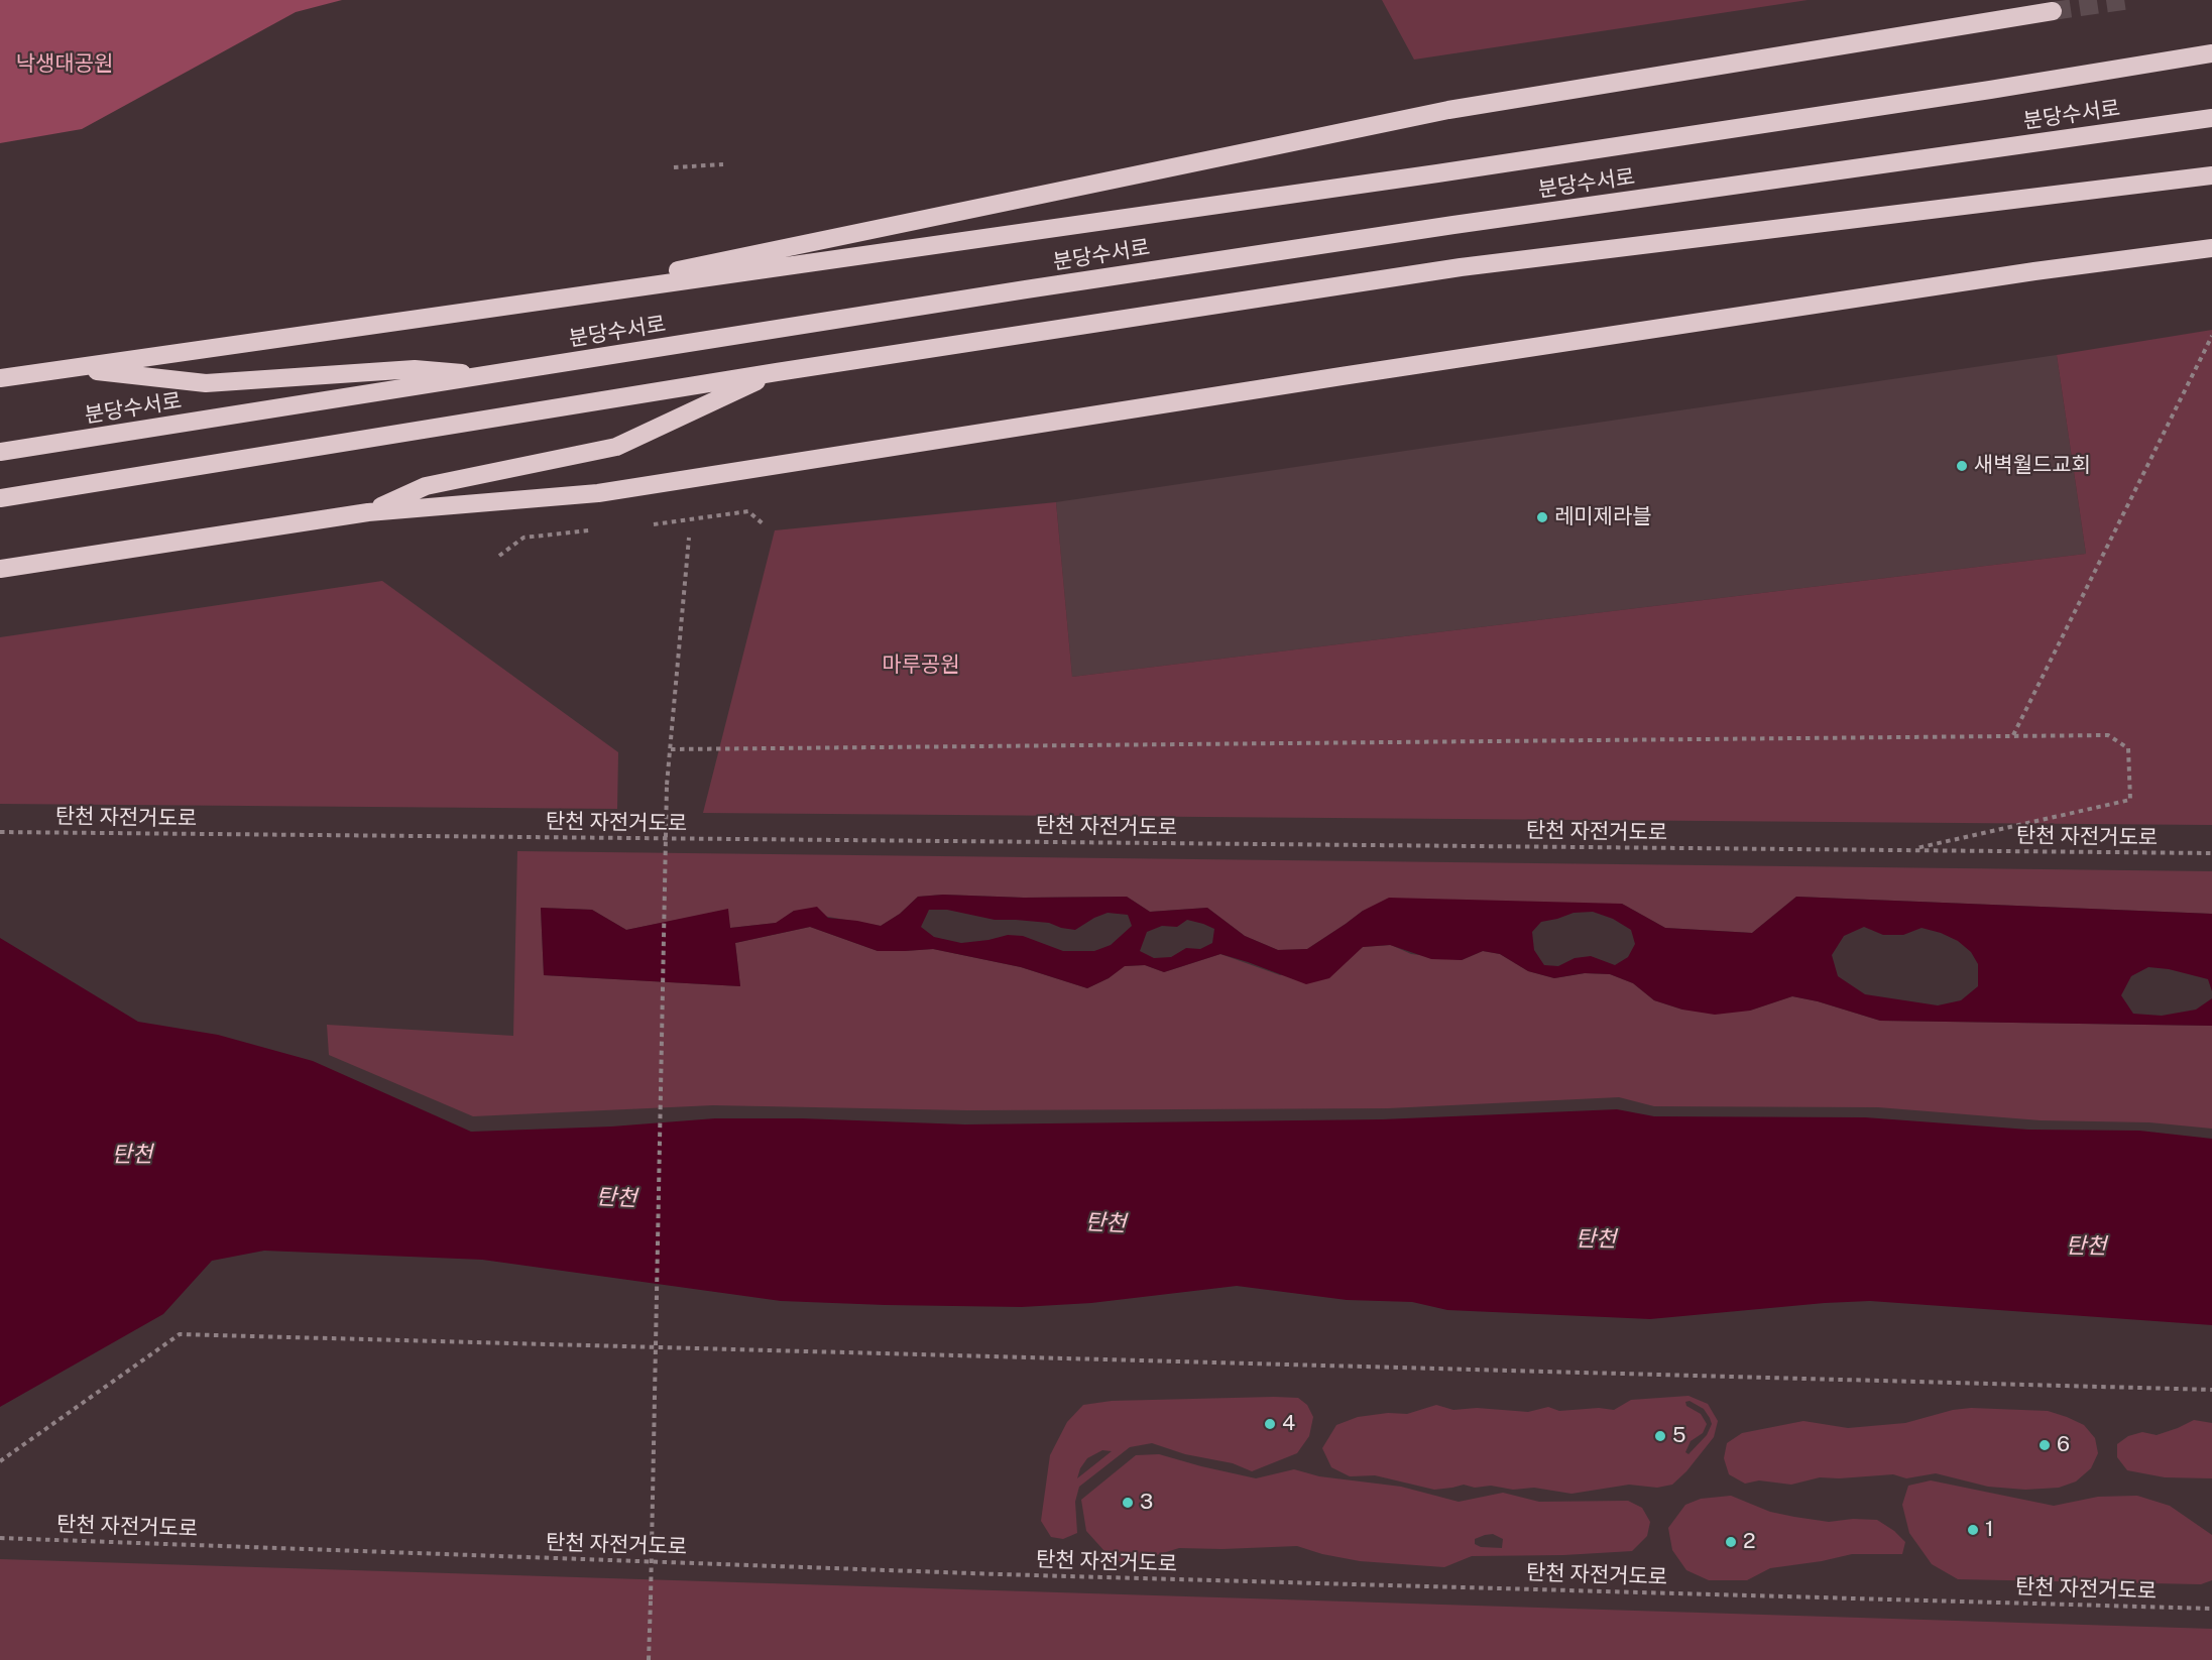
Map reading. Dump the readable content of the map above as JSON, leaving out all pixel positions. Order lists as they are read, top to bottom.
{
  "streets": {
    "highway": ["분당수서로"],
    "path": ["탄천 자전거도로"]
  },
  "water": ["탄천"],
  "parks": ["낙생대공원", "마루공원"],
  "places": [
    "새벽월드교회",
    "레미제라블",
    "4",
    "5",
    "6",
    "3",
    "1",
    "2"
  ]
}
